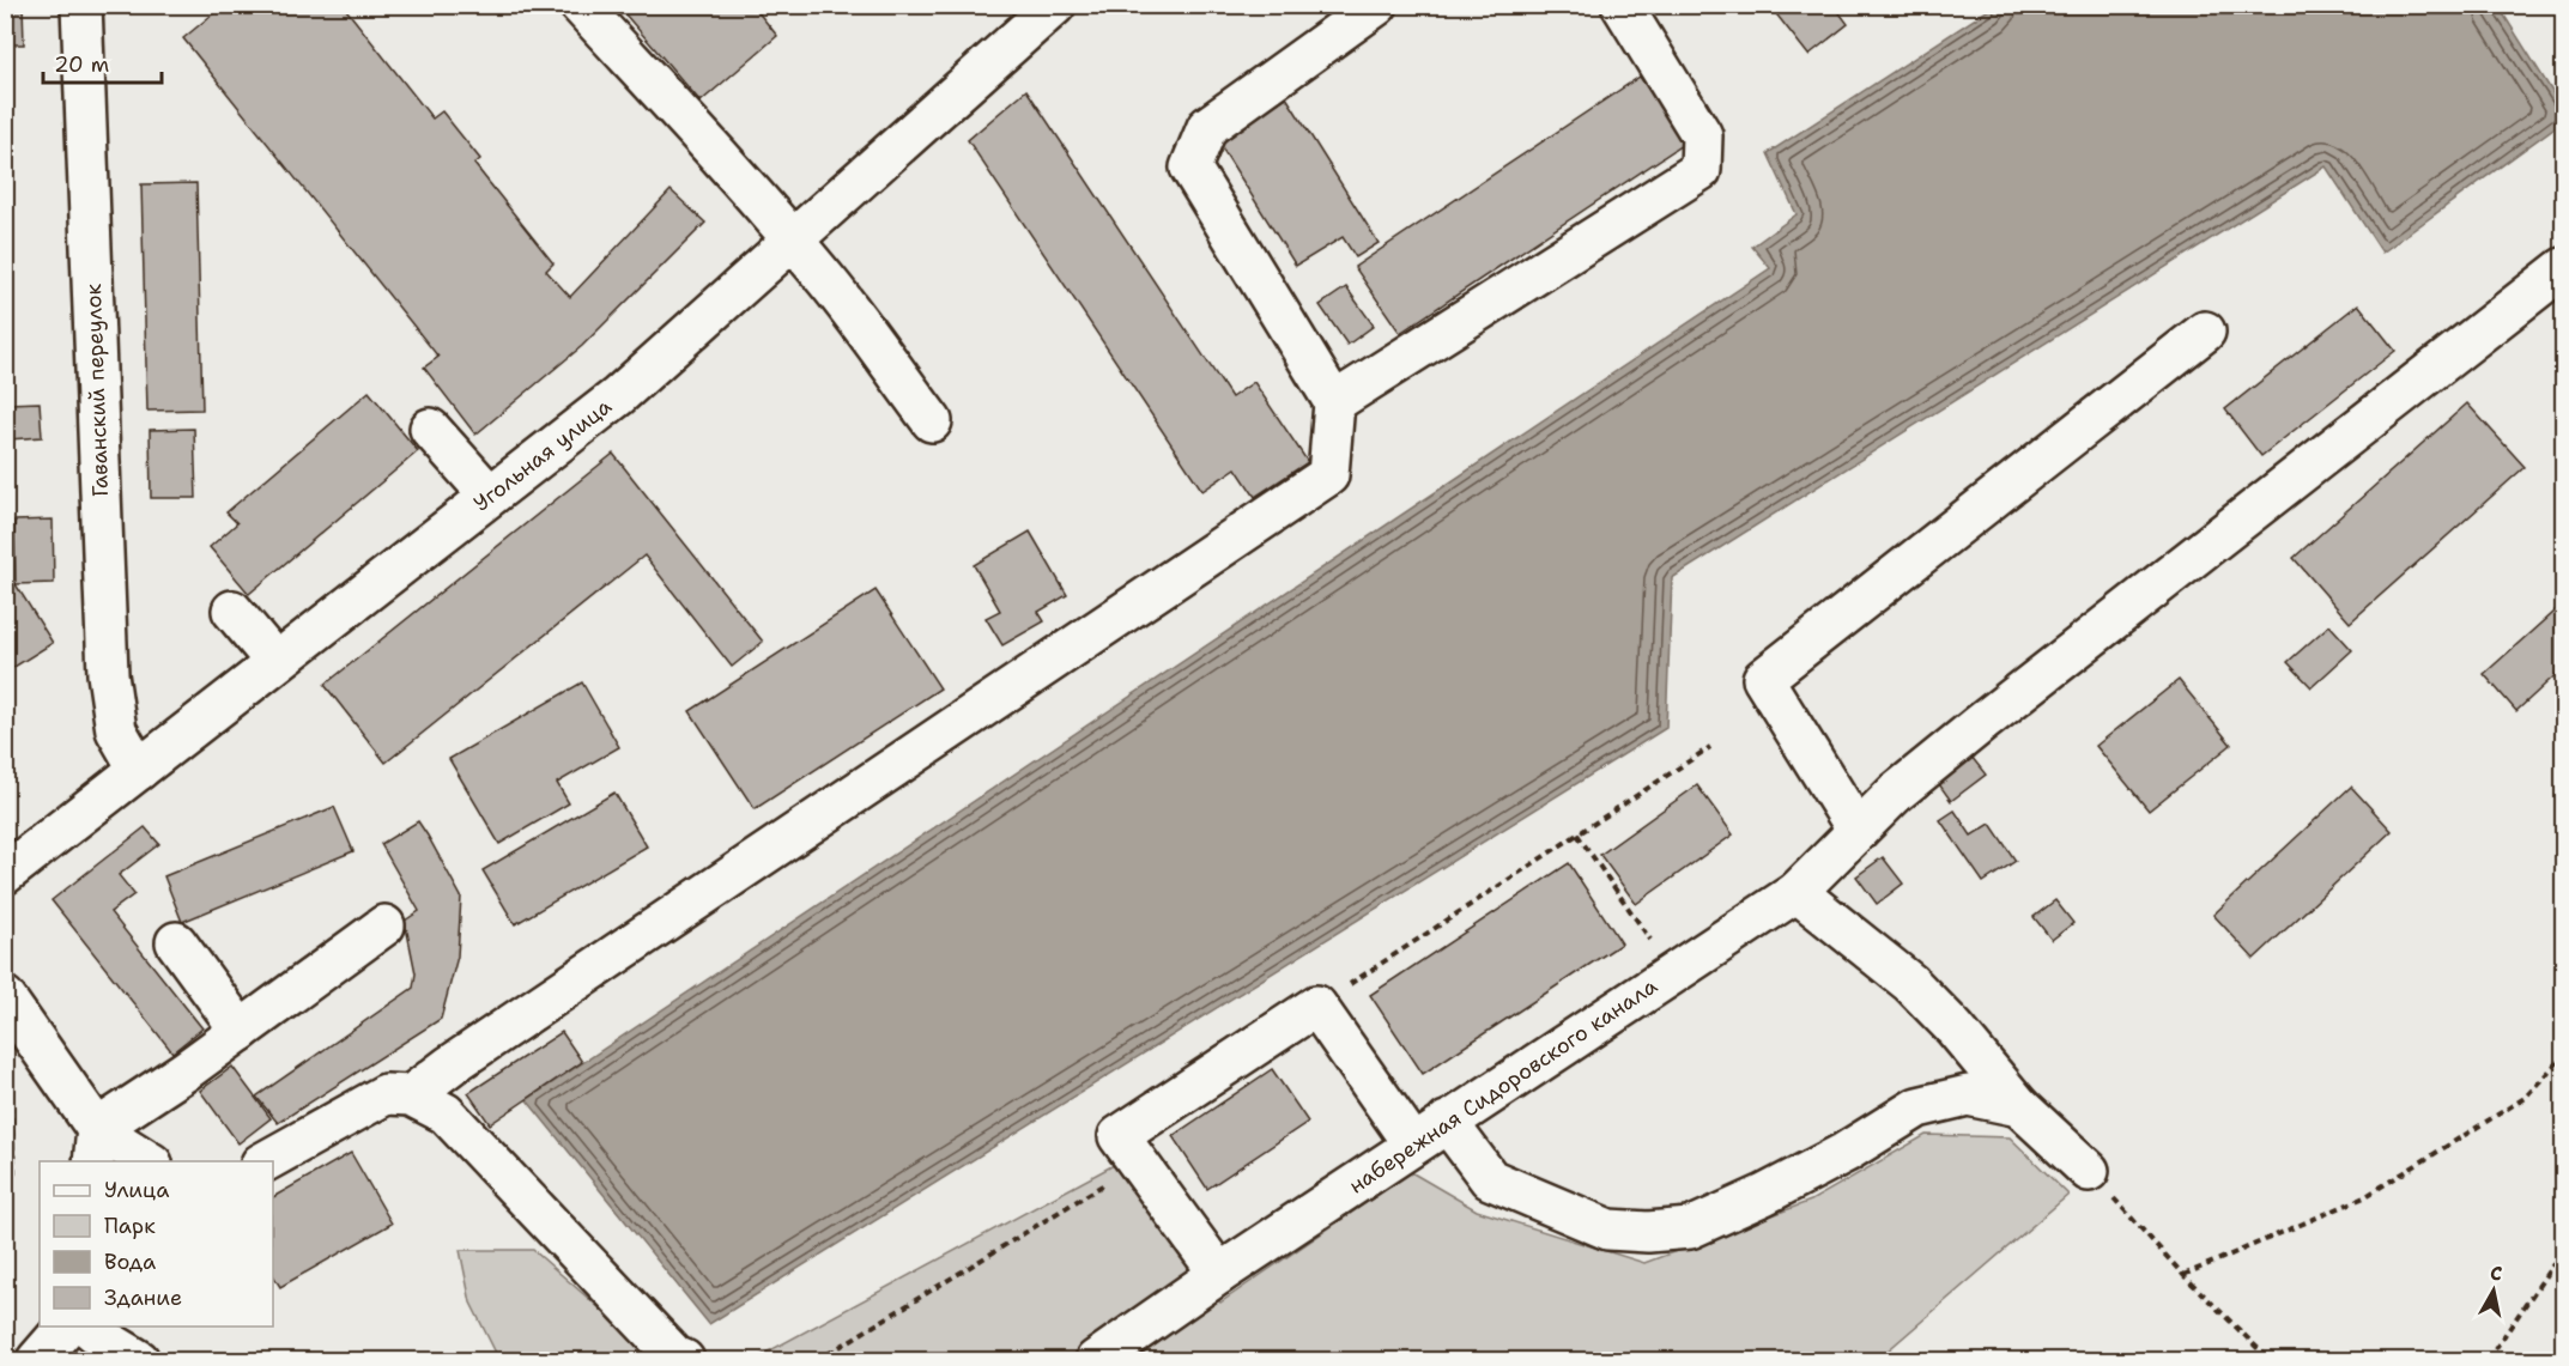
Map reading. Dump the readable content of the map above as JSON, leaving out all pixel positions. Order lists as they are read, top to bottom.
{
  "streets": {
    "street": ["Гаванский переулок", "Угольная улица", "набережная Сидоровского канала"]
  },
  "crossings": [
    ["Гаванский переулок", "Угольная улица"]
  ],
  "legend": [
    "Улица",
    "Парк",
    "Вода",
    "Здание"
  ],
  "scale_bar": "20 m",
  "north": "top"
}
